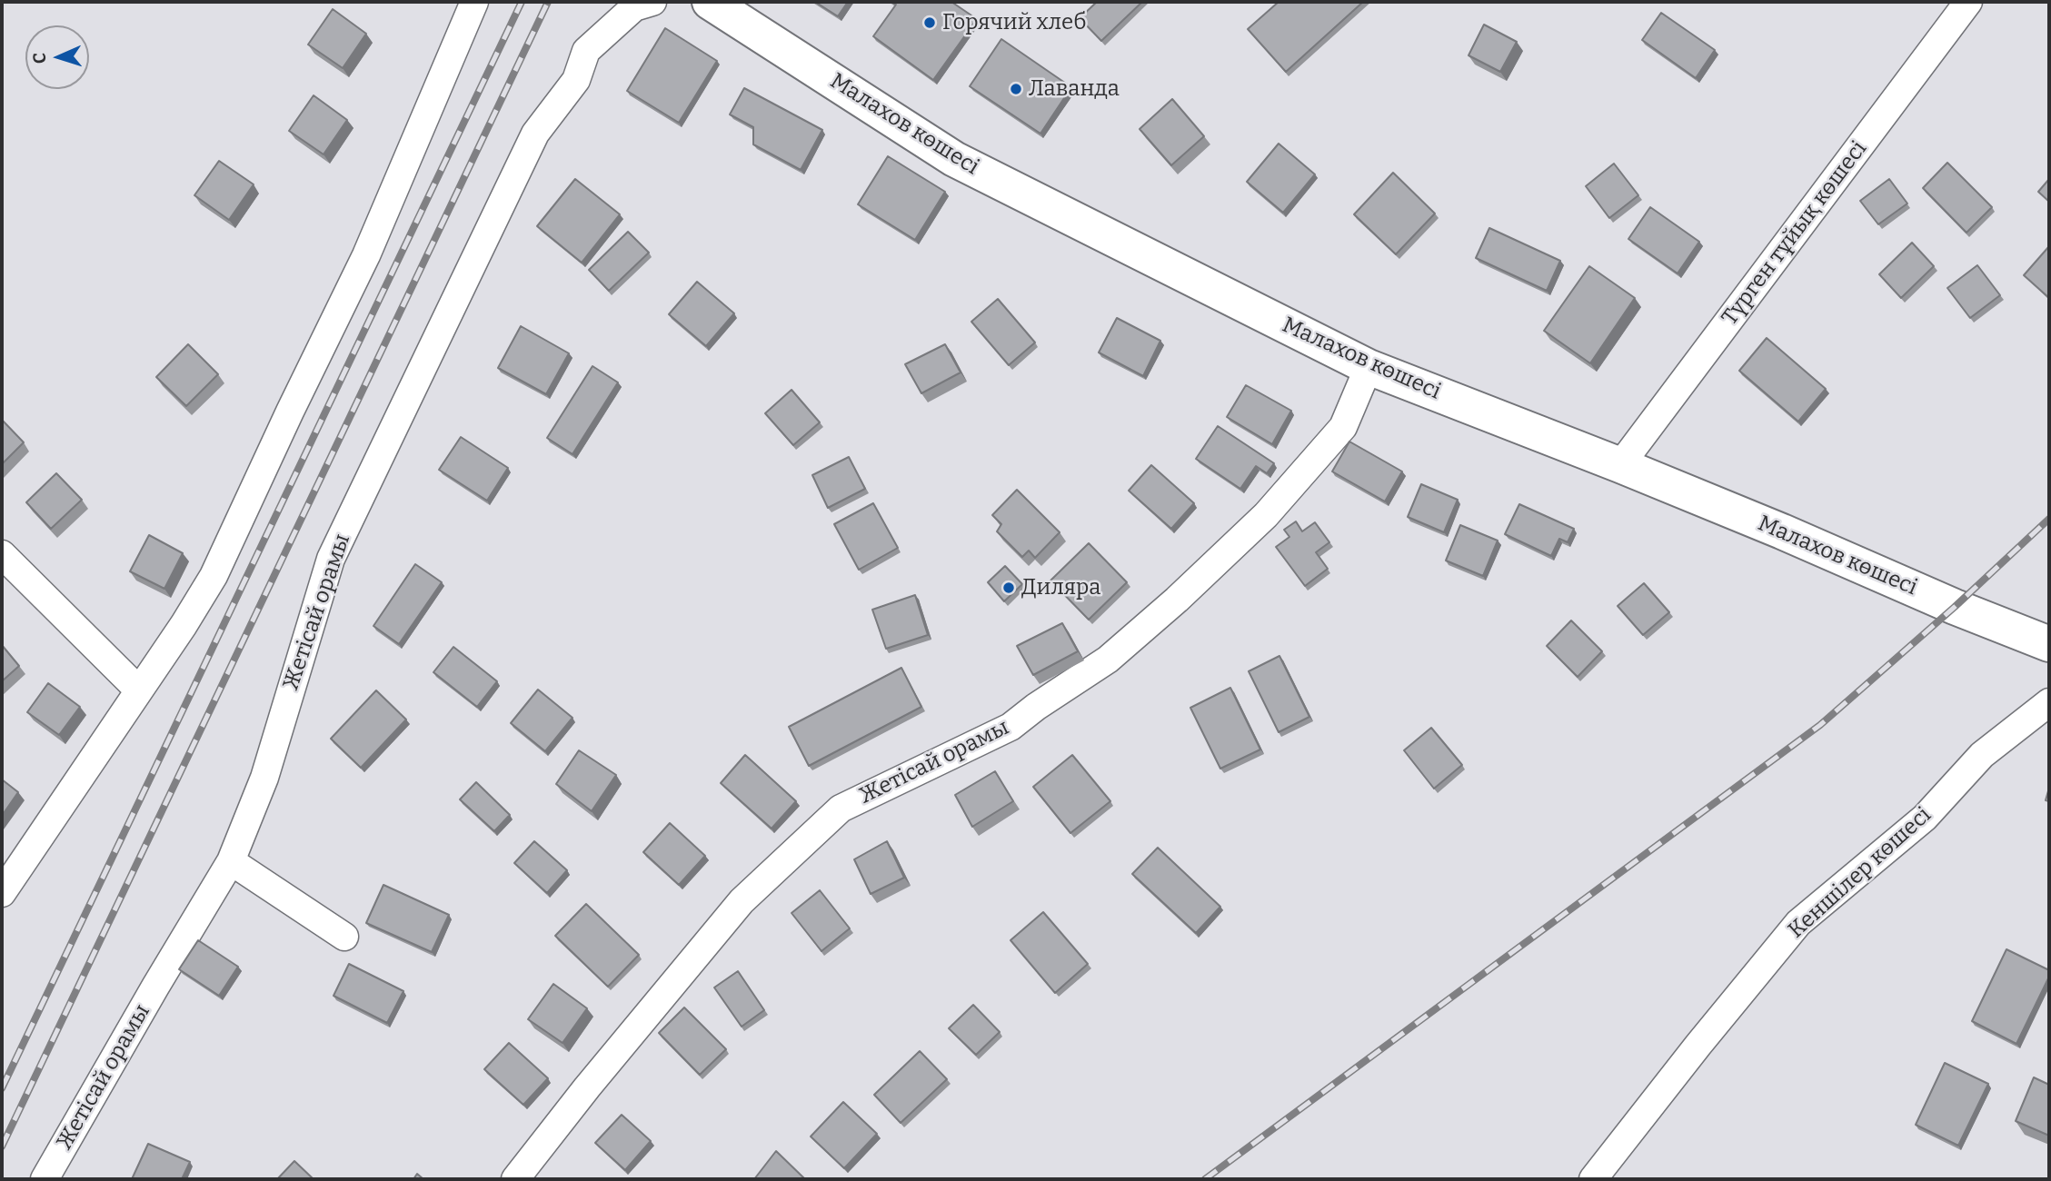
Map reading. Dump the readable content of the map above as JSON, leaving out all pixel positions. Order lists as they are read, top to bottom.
{
  "streets": {
    "main road": ["Малахов көшесі"],
    "street": ["Түрген тұйық көшесі", "Жетісай орамы", "Кеншілер көшесі"]
  },
  "crossings": [
    ["Малахов көшесі", "Түрген тұйық көшесі"],
    ["Малахов көшесі", "Жетісай орамы"]
  ],
  "places": ["Горячий хлеб", "Лаванда", "Диляра"],
  "north": "left"
}
